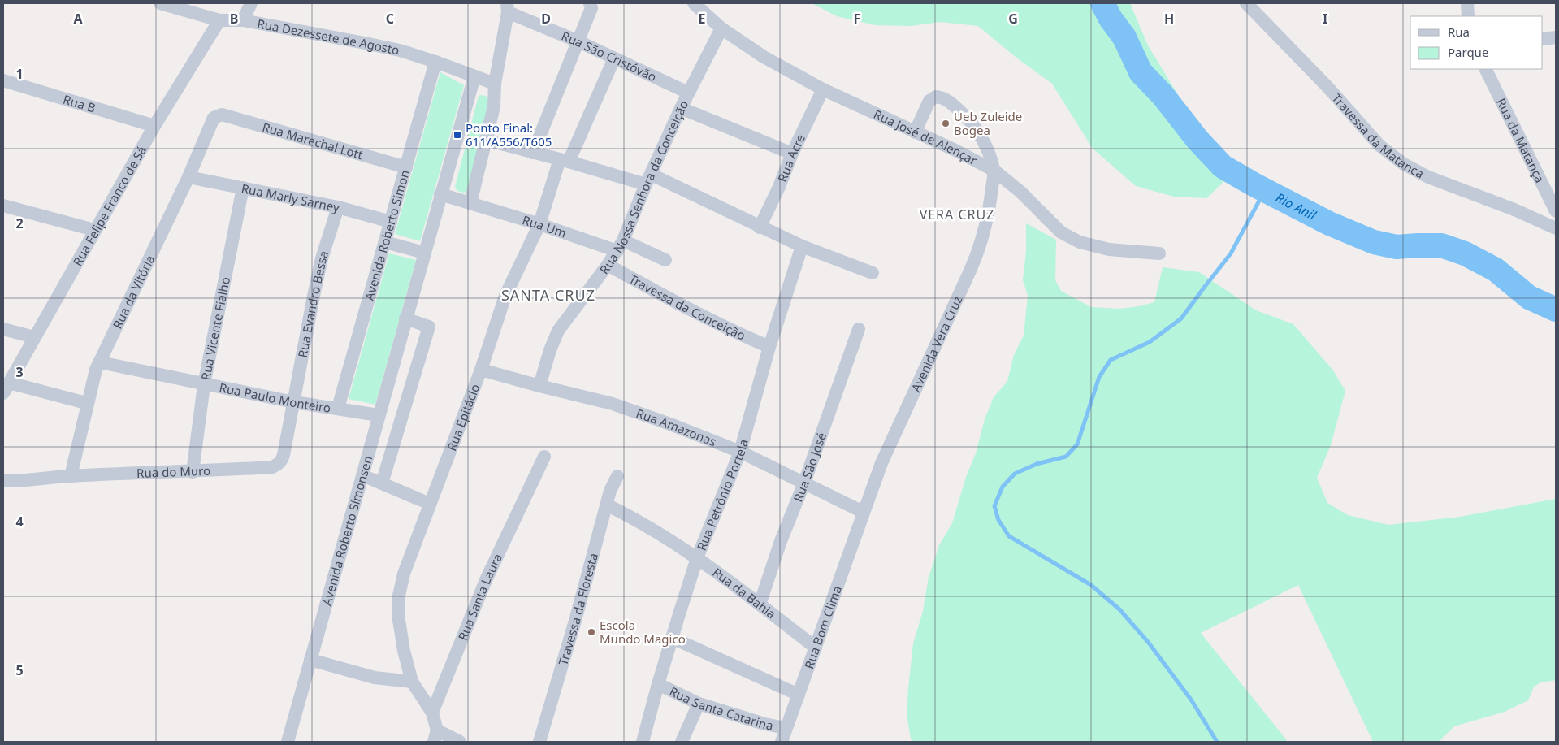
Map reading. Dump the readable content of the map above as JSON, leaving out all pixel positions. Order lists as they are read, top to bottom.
{
  "streets": {
    "street": [
      "Rua Dezessete de Agosto",
      "Rua São Cristóvão",
      "Rua B",
      "Travessa da Matanca",
      "Rua José de Alençar",
      "Rua da Matança",
      "Rua Marechal Lott",
      "Rua Acre",
      "Rua Nossa Senhora da Conceição",
      "Rua Marly Sarney",
      "Rua Felipe Franco de Sá",
      "Rua Um",
      "Avenida Roberto Simon",
      "Rua da Vitória",
      "Rua Evandro Bessa",
      "Travessa da Conceição",
      "Rua Vicente Fialho",
      "Avenida Vera Cruz",
      "Rua Paulo Monteiro",
      "Rua Epitácio",
      "Rua Amazonas",
      "Rua São José",
      "Rua do Muro",
      "Rua Petrônio Portela",
      "Avenida Roberto Símonsen",
      "Rua da Bahia",
      "Rua Santa Laura",
      "Travessa da Floresta",
      "Rua Bom Clima",
      "Rua Santa Catarina"
    ]
  },
  "crossings": [
    ["Rua Dezessete de Agosto", "Rua Felipe Franco de Sá"],
    ["Rua Dezessete de Agosto", "Avenida Roberto Simon"],
    ["Rua Dezessete de Agosto", "Avenida Roberto Símonsen"],
    ["Rua São Cristóvão", "Rua Nossa Senhora da Conceição"],
    ["Rua São Cristóvão", "Rua Epitácio"],
    ["Rua B", "Rua Felipe Franco de Sá"],
    ["Rua José de Alençar", "Rua Acre"],
    ["Rua José de Alençar", "Rua Nossa Senhora da Conceição"],
    ["Rua José de Alençar", "Avenida Vera Cruz"],
    ["Rua Marechal Lott", "Avenida Roberto Simon"],
    ["Rua Marechal Lott", "Rua da Vitória"],
    ["Rua Nossa Senhora da Conceição", "Rua Um"],
    ["Rua Nossa Senhora da Conceição", "Travessa da Conceição"],
    ["Rua Nossa Senhora da Conceição", "Rua Amazonas"],
    ["Rua Marly Sarney", "Avenida Roberto Simon"],
    ["Rua Marly Sarney", "Rua da Vitória"],
    ["Rua Marly Sarney", "Rua Evandro Bessa"],
    ["Rua Marly Sarney", "Rua Vicente Fialho"],
    ["Rua Um", "Rua Epitácio"],
    ["Avenida Roberto Simon", "Rua Paulo Monteiro"],
    ["Rua da Vitória", "Rua Paulo Monteiro"],
    ["Rua da Vitória", "Rua do Muro"],
    ["Rua Evandro Bessa", "Rua Paulo Monteiro"],
    ["Rua Evandro Bessa", "Rua do Muro"],
    ["Travessa da Conceição", "Rua Petrônio Portela"],
    ["Rua Vicente Fialho", "Rua Paulo Monteiro"],
    ["Rua Vicente Fialho", "Rua do Muro"],
    ["Avenida Vera Cruz", "Rua Amazonas"],
    ["Avenida Vera Cruz", "Rua Bom Clima"],
    ["Rua Paulo Monteiro", "Rua do Muro"],
    ["Rua Paulo Monteiro", "Avenida Roberto Símonsen"],
    ["Rua Epitácio", "Rua Amazonas"],
    ["Rua Epitácio", "Rua Santa Laura"],
    ["Rua Amazonas", "Rua São José"],
    ["Rua Amazonas", "Rua Petrônio Portela"],
    ["Rua Amazonas", "Rua Bom Clima"],
    ["Rua São José", "Rua da Bahia"],
    ["Rua Petrônio Portela", "Rua da Bahia"],
    ["Rua Petrônio Portela", "Rua Santa Catarina"],
    ["Rua da Bahia", "Travessa da Floresta"],
    ["Rua da Bahia", "Rua Bom Clima"],
    ["Rua Bom Clima", "Rua Santa Catarina"]
  ],
  "districts": ["VERA CRUZ", "SANTA CRUZ"],
  "water": ["Rio Anil"],
  "places": {
    "other": ["Ueb Zuleide Bogea", "Escola Mundo Magico"],
    "transit": ["Ponto Final: 611/A556/T605"]
  },
  "legend": ["Rua", "Parque"],
  "grid": {
    "columns": [
      "A",
      "B",
      "C",
      "D",
      "E",
      "F",
      "G",
      "H",
      "I"
    ],
    "rows": [
      "1",
      "2",
      "3",
      "4",
      "5"
    ]
  }
}
